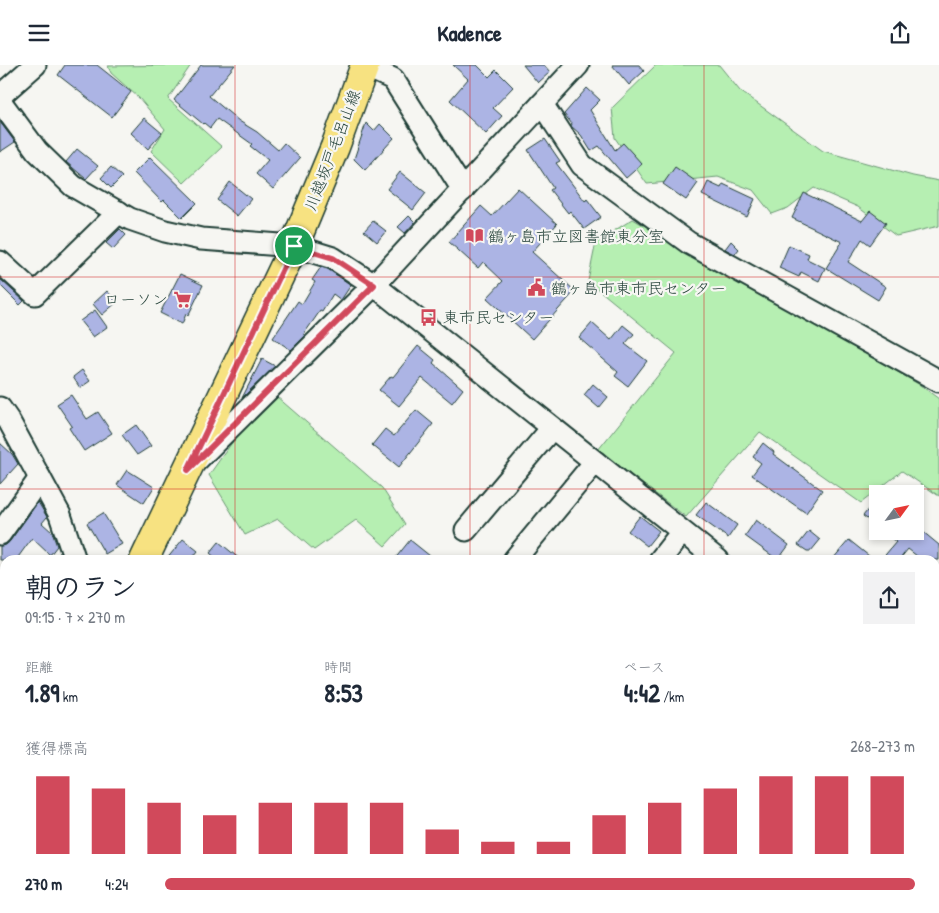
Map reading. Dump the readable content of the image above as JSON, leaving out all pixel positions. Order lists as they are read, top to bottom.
{
  "streets": {
    "main road": ["川越坂戸毛呂山線"]
  },
  "places": {
    "library": ["鶴ヶ島市立図書館東分室"],
    "public building": ["鶴ヶ島市東市民センター"],
    "supermarket": ["ローソン"],
    "bus stop": ["東市民センター"]
  },
  "north": "top right",
  "page": {
    "header": "Kadence",
    "heading": ["朝のラン", "09:15 · 7 × 270 m"],
    "stats": [
      ["距離", "1.89 km"],
      ["時間", "8:53"],
      ["ペース", "4:42 /km"]
    ],
    "chart": ["獲得標高", "268–273 m"],
    "list": [
      {
        "name": "270 m",
        "note": "4:24"
      }
    ]
  }
}
